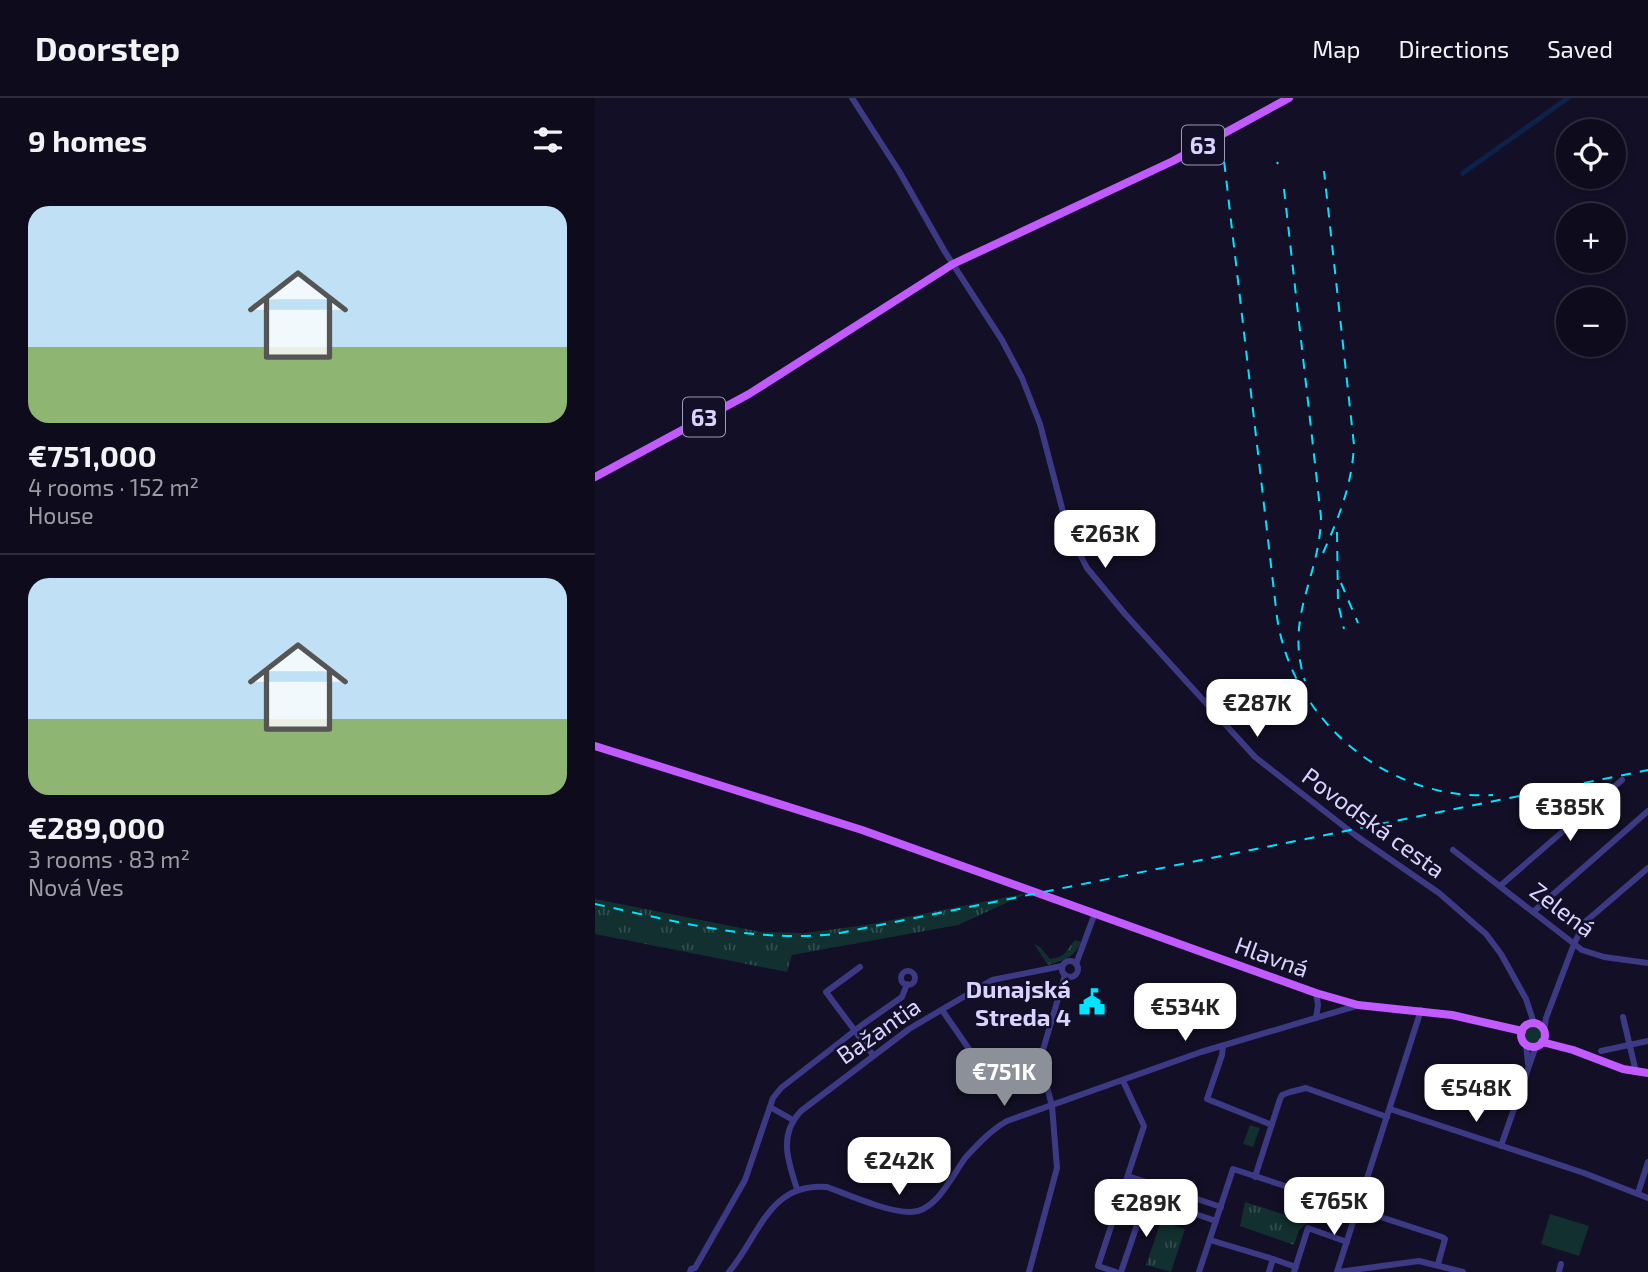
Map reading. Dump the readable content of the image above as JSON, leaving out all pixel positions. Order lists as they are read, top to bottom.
{
  "streets": {
    "main road": ["63", "Hlavná"],
    "street": ["Povodská cesta", "Zelená", "Bažantia"]
  },
  "crossings": [
    ["63", "Povodská cesta"],
    ["Povodská cesta", "Hlavná"]
  ],
  "places": {
    "public building": ["Dunajská Streda 4"]
  },
  "page": {
    "header": "Doorstep",
    "nav": ["Map", "Directions", "Saved"],
    "heading": "9 homes",
    "map_buttons": ["+", "−"],
    "list": [
      {
        "name": "€751,000",
        "note": "4 rooms · 152 m² · House"
      },
      {
        "name": "€289,000",
        "note": "3 rooms · 83 m² · Nová Ves"
      }
    ],
    "price": [
      "€263K",
      "€287K",
      "€385K",
      "€534K",
      "€751K",
      "€548K",
      "€242K",
      "€765K",
      "€289K"
    ]
  }
}
